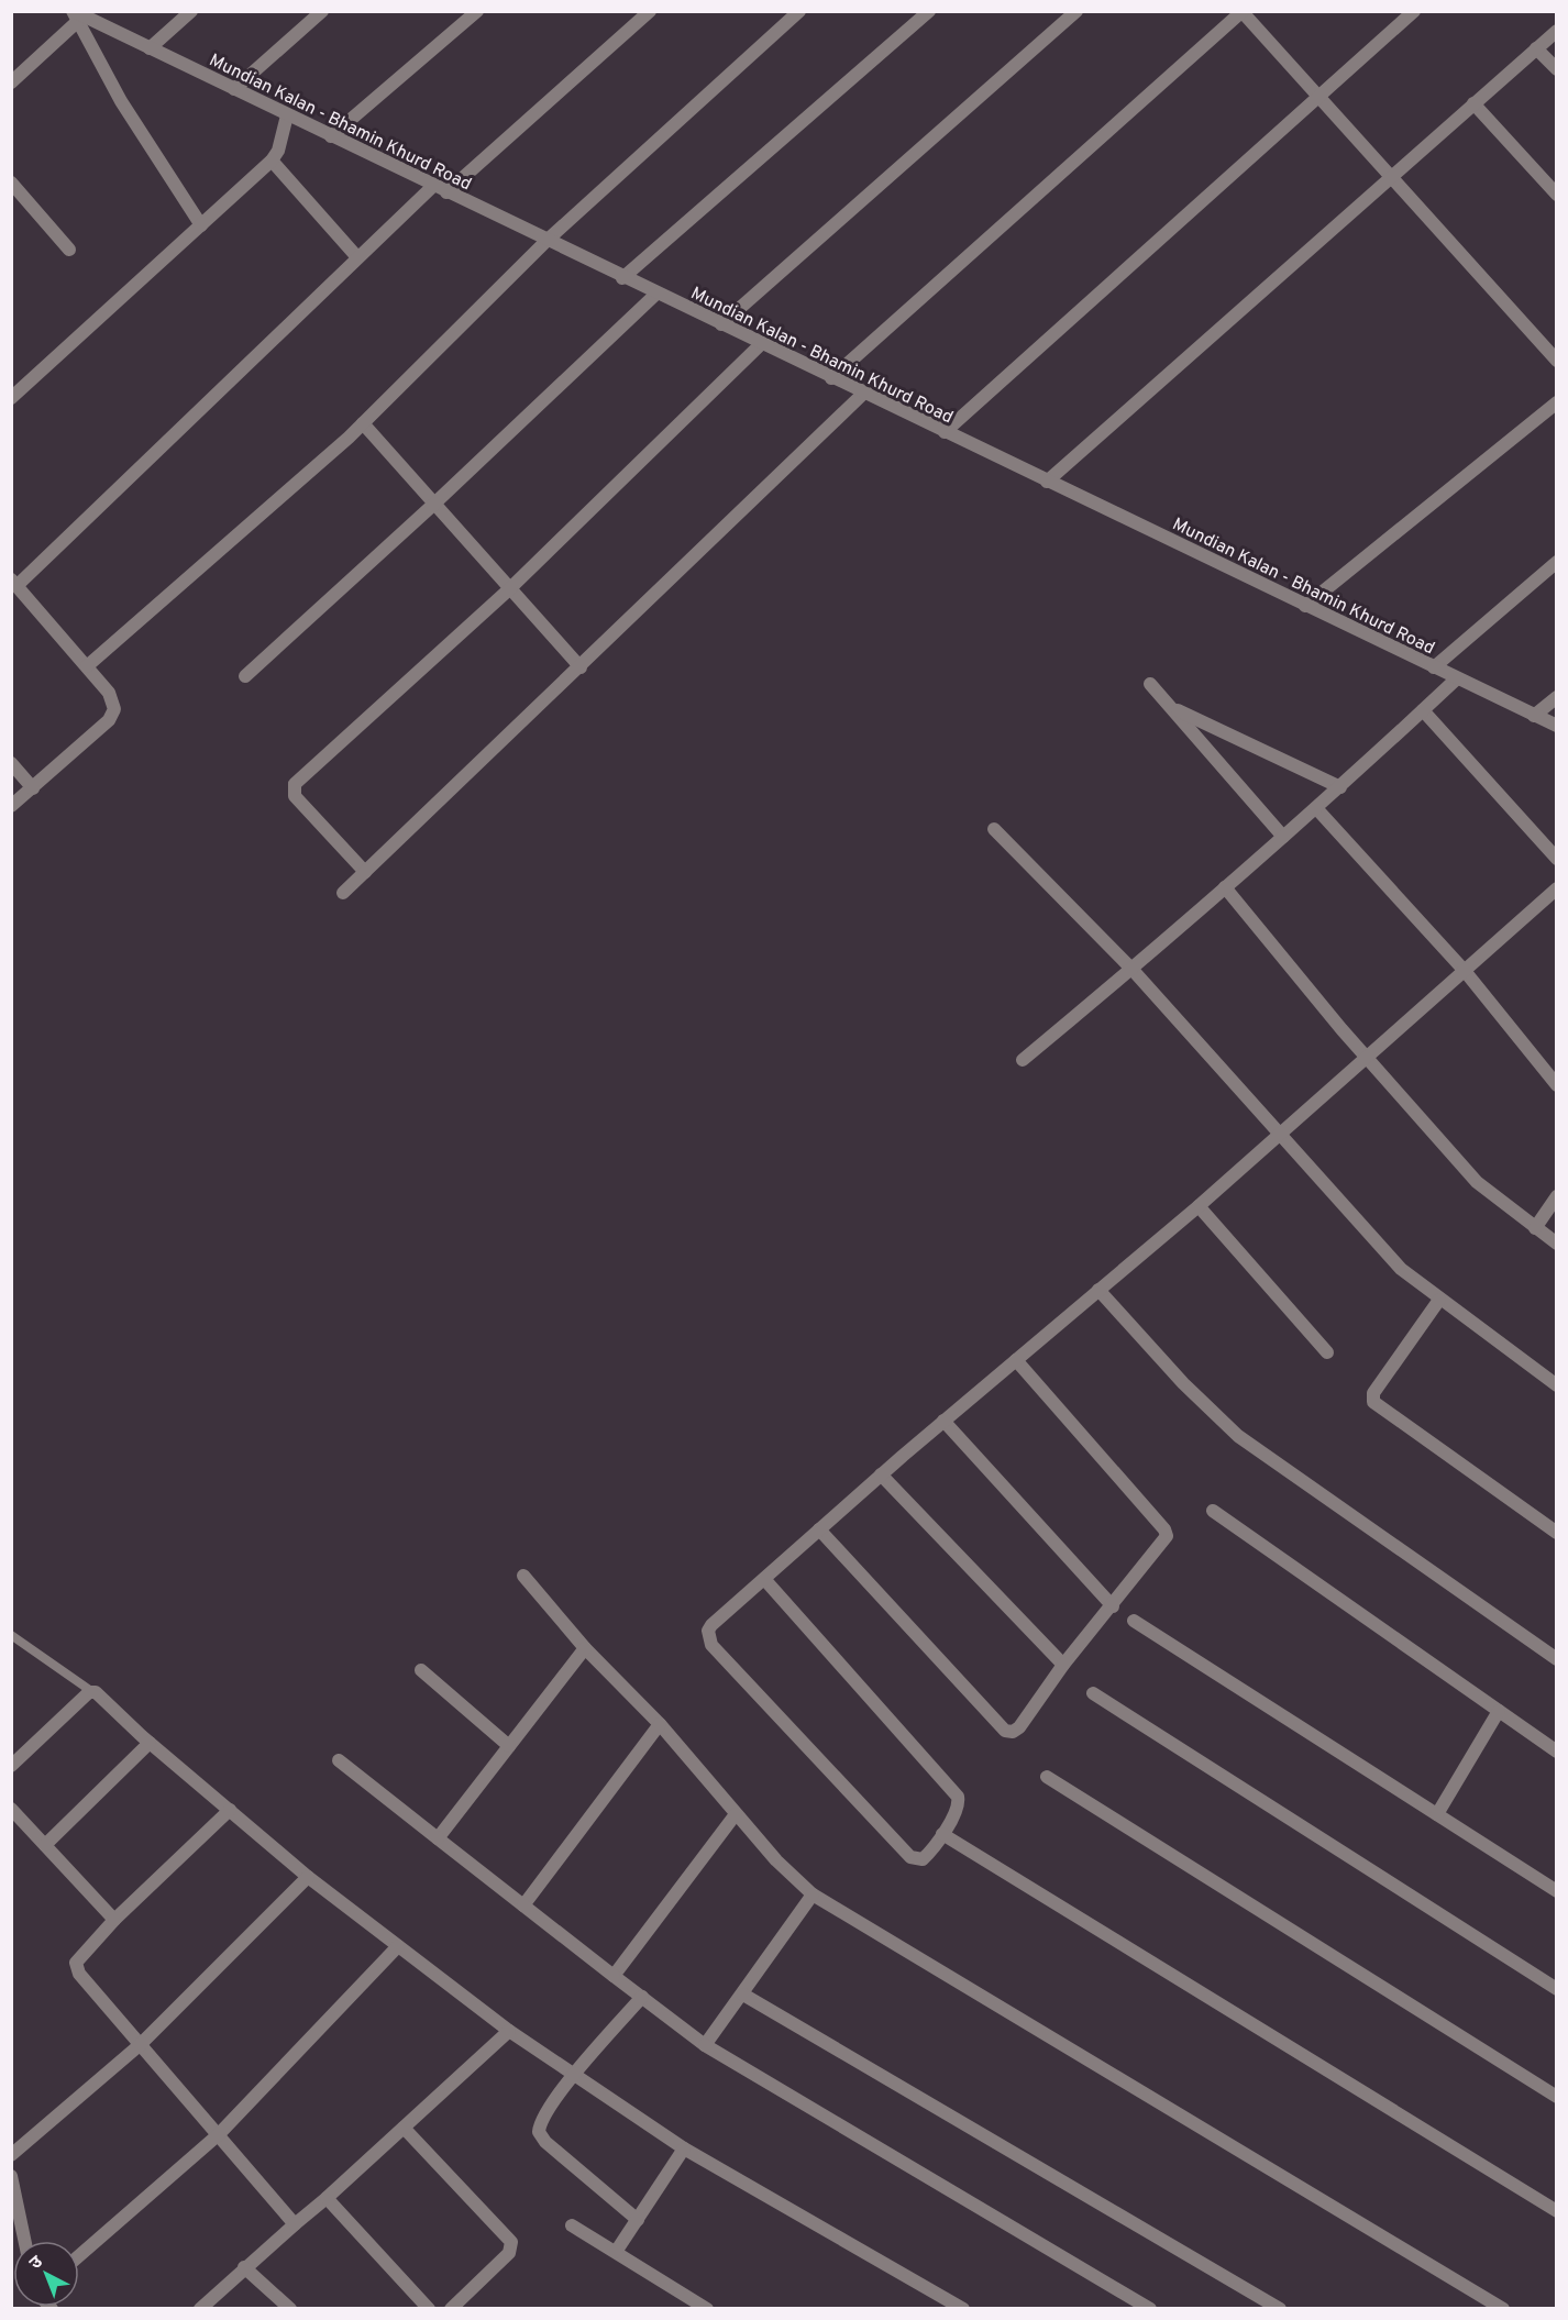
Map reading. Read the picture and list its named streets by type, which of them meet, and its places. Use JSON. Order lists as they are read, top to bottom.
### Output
{
  "streets": {
    "street": ["Mundian Kalan - Bhamin Khurd Road"]
  },
  "north": "top left"
}
